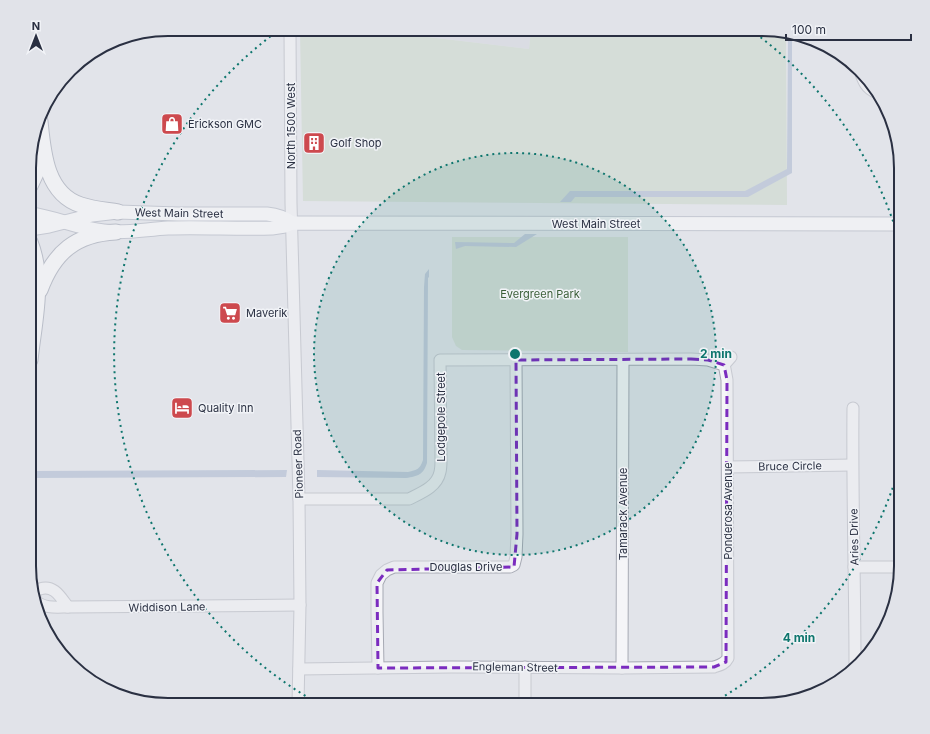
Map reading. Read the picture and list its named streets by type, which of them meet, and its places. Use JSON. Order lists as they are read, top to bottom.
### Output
{
  "streets": {
    "main road": ["West Main Street"],
    "street": [
      "North 1500 West",
      "Lodgepole Street",
      "Pioneer Road",
      "Bruce Circle",
      "Ponderosa Avenue",
      "Tamarack Avenue",
      "Aries Drive",
      "Douglas Drive",
      "Widdison Lane",
      "Engleman Street"
    ]
  },
  "crossings": [
    ["North 1500 West", "West Main Street"],
    ["North 1500 West", "Pioneer Road"],
    ["West Main Street", "Pioneer Road"],
    ["Lodgepole Street", "Pioneer Road"],
    ["Lodgepole Street", "Ponderosa Avenue"],
    ["Lodgepole Street", "Tamarack Avenue"],
    ["Lodgepole Street", "Douglas Drive"],
    ["Pioneer Road", "Widdison Lane"],
    ["Pioneer Road", "Engleman Street"],
    ["Bruce Circle", "Ponderosa Avenue"],
    ["Bruce Circle", "Aries Drive"],
    ["Ponderosa Avenue", "Engleman Street"],
    ["Tamarack Avenue", "Engleman Street"],
    ["Douglas Drive", "Engleman Street"]
  ],
  "parks": ["Evergreen Park"],
  "places": {
    "shop": ["Erickson GMC"],
    "building": ["Golf Shop"],
    "supermarket": ["Maverik"],
    "hotel": ["Quality Inn"]
  },
  "scale_bar": "100 m",
  "north": "top",
  "rings": ["2 min", "4 min"]
}
